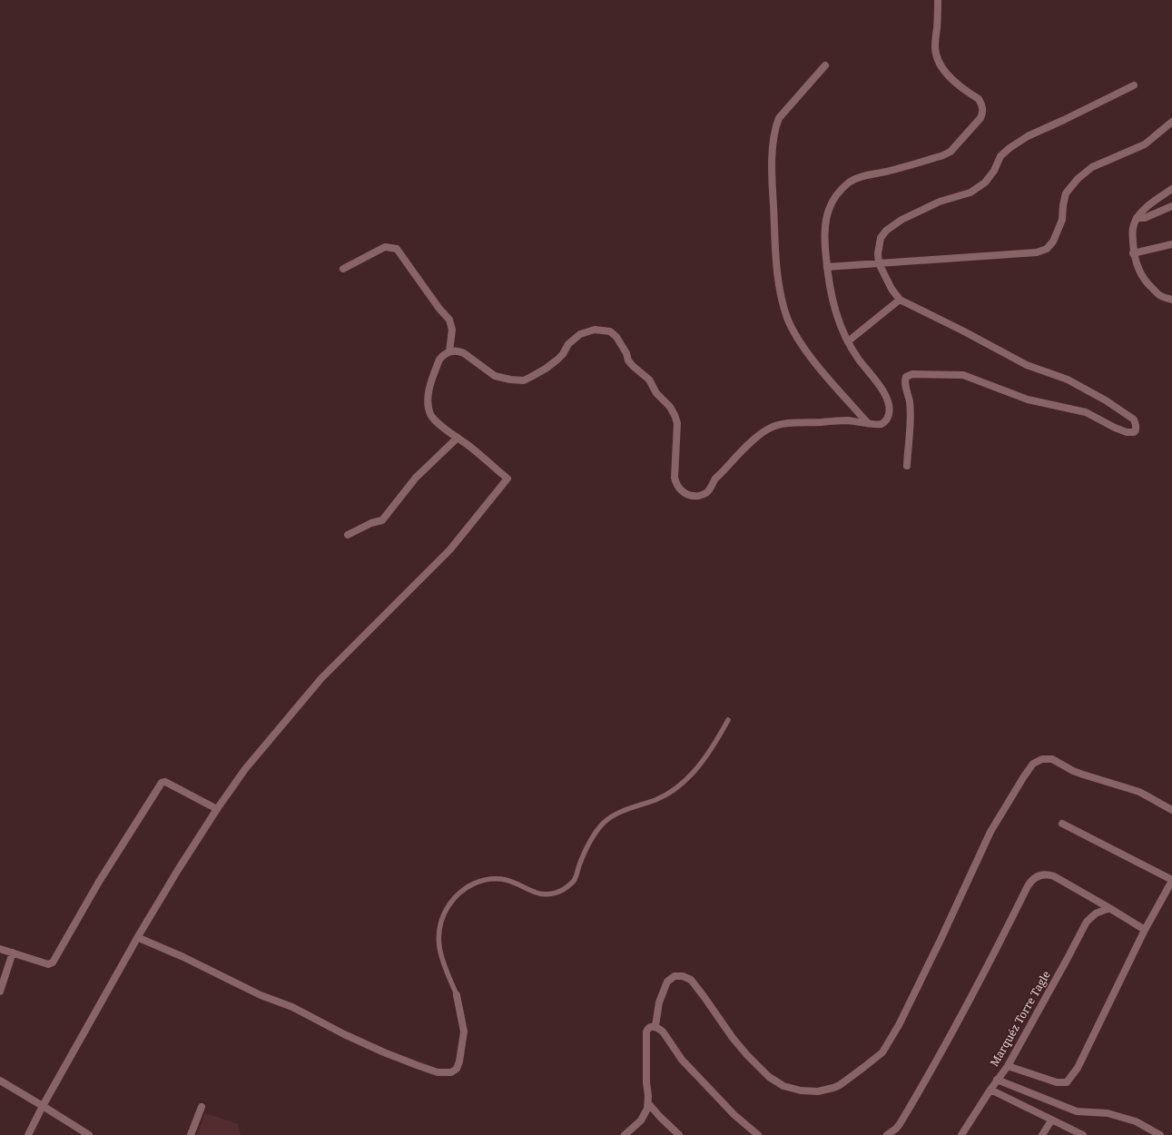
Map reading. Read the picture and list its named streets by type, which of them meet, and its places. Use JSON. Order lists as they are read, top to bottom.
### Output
{
  "streets": {
    "street": ["Marquéz Torre Tagle"]
  }
}
